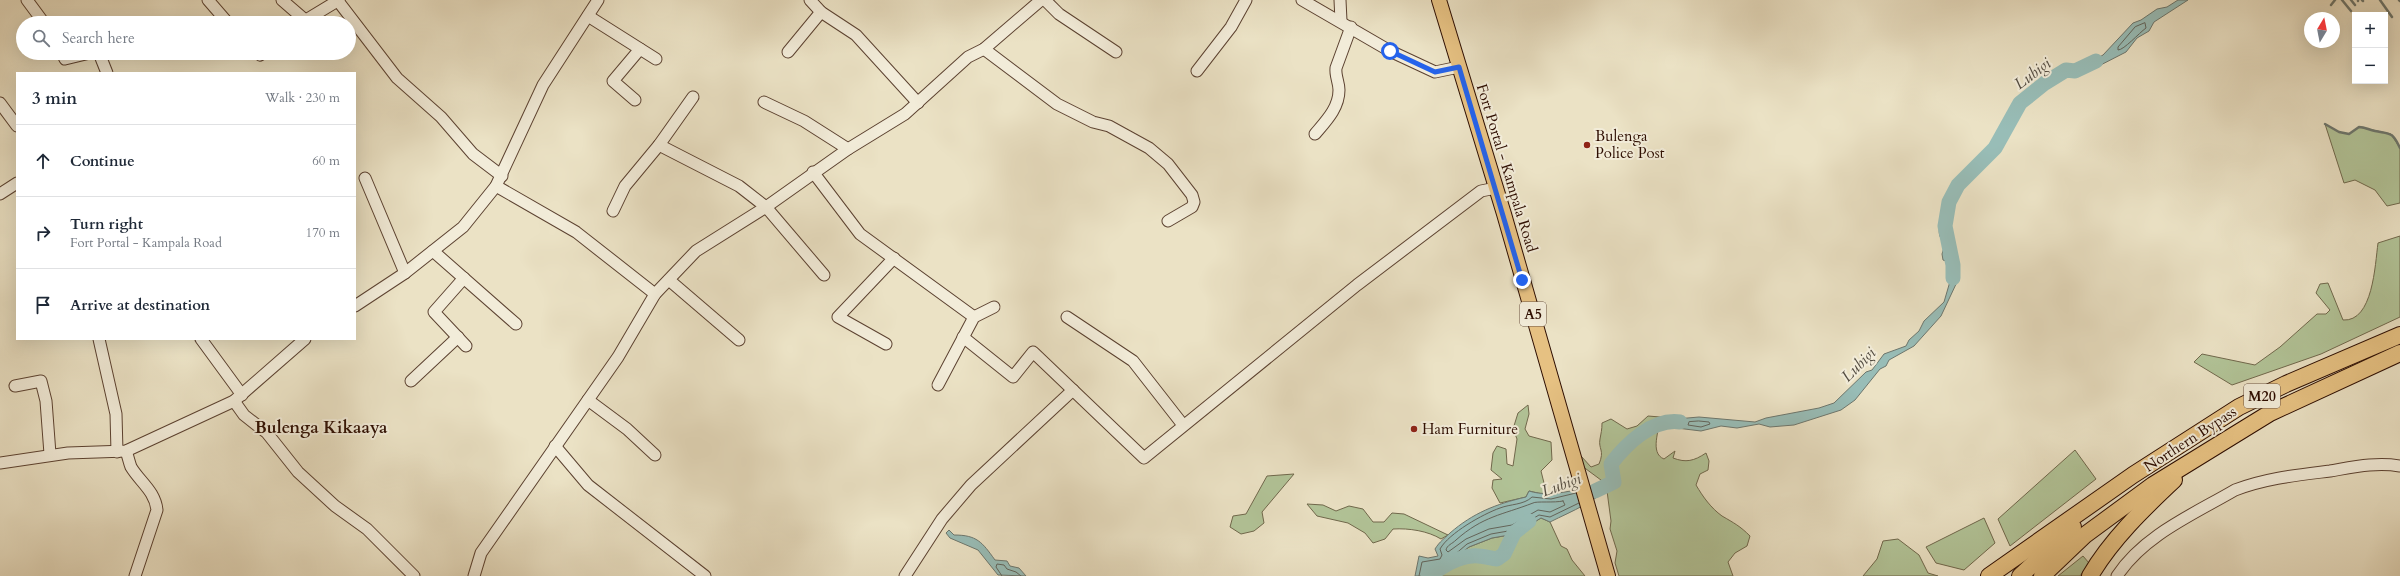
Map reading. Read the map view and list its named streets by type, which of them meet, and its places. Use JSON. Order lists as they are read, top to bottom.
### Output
{
  "streets": {
    "highway": ["M20", "Northern Bypass"],
    "main road": ["Fort Portal - Kampala Road", "A5"]
  },
  "districts": ["Bulenga Kikaaya"],
  "water": ["Lubigi"],
  "places": ["Bulenga Police Post", "Ham Furniture"],
  "north": "top",
  "page": {
    "map_buttons": ["+", "−"],
    "search": "Search here",
    "heading": ["3 min", "Walk · 230 m"],
    "list": [
      ["Continue", "60 m"],
      ["Turn right", "Fort Portal - Kampala Road", "170 m"],
      "Arrive at destination"
    ]
  }
}
